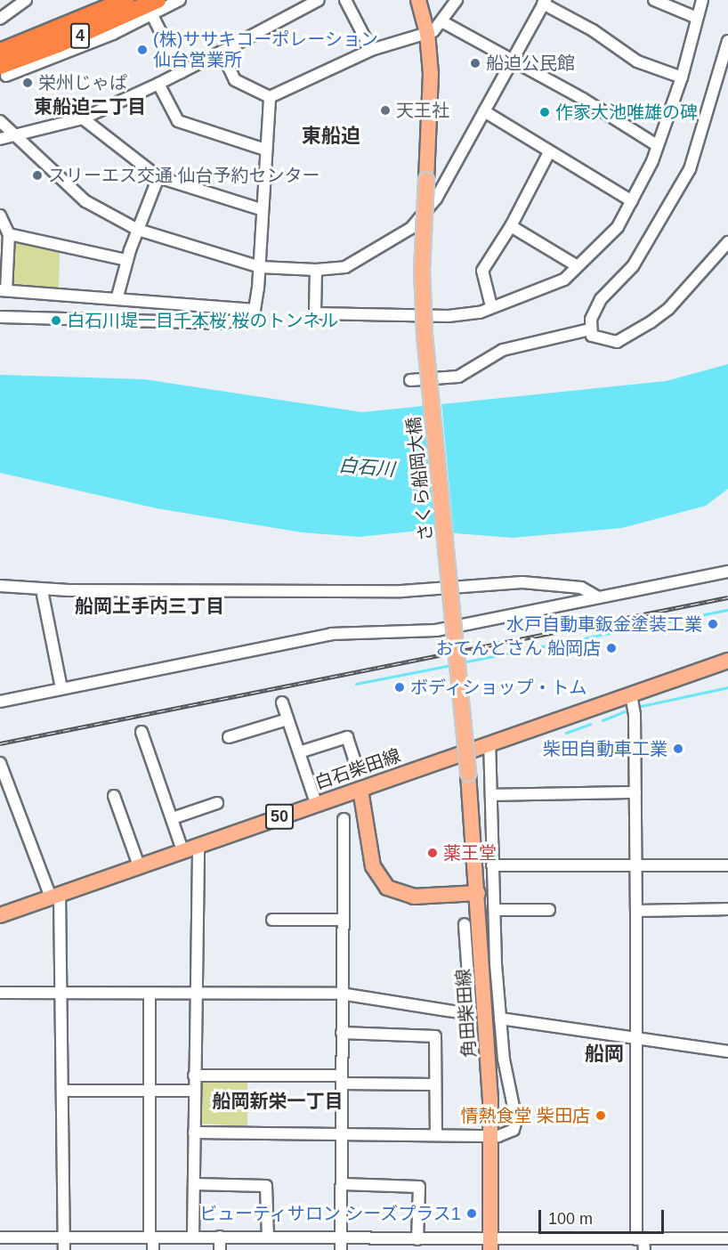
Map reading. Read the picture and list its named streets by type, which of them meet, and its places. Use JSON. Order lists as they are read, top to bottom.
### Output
{
  "streets": {
    "highway": ["4"],
    "main road": [
      "さくら船岡大橋",
      "白石柴田線",
      "50",
      "角田柴田線"
    ]
  },
  "crossings": [
    ["さくら船岡大橋", "角田柴田線"]
  ],
  "districts": [
    "東船迫二丁目",
    "東船迫",
    "船岡土手内三丁目",
    "船岡",
    "船岡新栄一丁目"
  ],
  "water": ["白石川"],
  "places": [
    "(株)ササキコーポレーション 仙台営業所",
    "船迫公民館",
    "栄州じゃぱ",
    "天王社",
    "作家大池唯雄の碑",
    "スリーエス交通 仙台予約センター",
    "白石川堤一目千本桜 桜のトンネル",
    "水戸自動車鈑金塗装工業",
    "おてんとさん 船岡店",
    "ボディショップ・トム",
    "柴田自動車工業",
    "薬王堂",
    "情熱食堂 柴田店",
    "ビューティサロン シーズプラス1"
  ],
  "scale_bar": "100 m"
}
